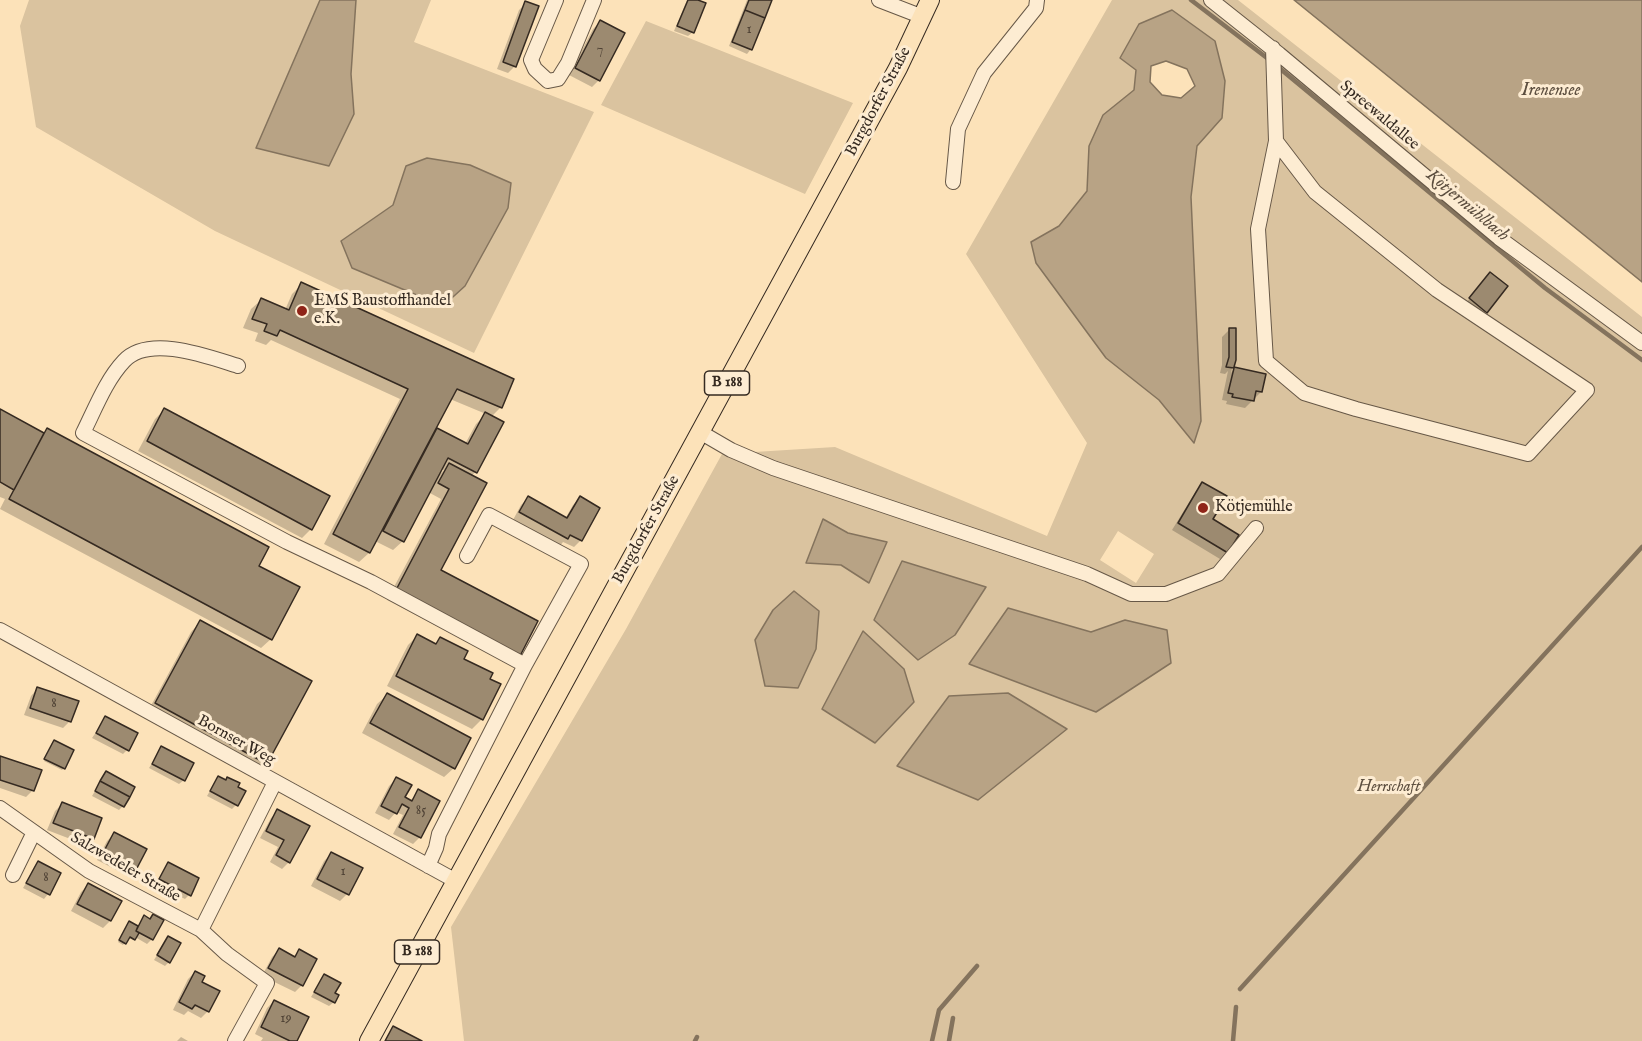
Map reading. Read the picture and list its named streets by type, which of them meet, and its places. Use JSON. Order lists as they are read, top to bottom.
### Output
{
  "streets": {
    "main road": ["Burgdorfer Straße", "B 188"],
    "street": ["Spreewaldallee", "Bornser Weg", "Salzwedeler Straße"]
  },
  "crossings": [
    ["Burgdorfer Straße", "Bornser Weg"]
  ],
  "water": ["Irenensee", "Kötjermühlbach"],
  "parks": ["Herrschaft"],
  "places": ["EMS Baustoffhandel e.K.", "Kötjemühle"],
  "house_numbers": [
    "1",
    "7",
    "8",
    "85",
    "1",
    "8",
    "19"
  ]
}
